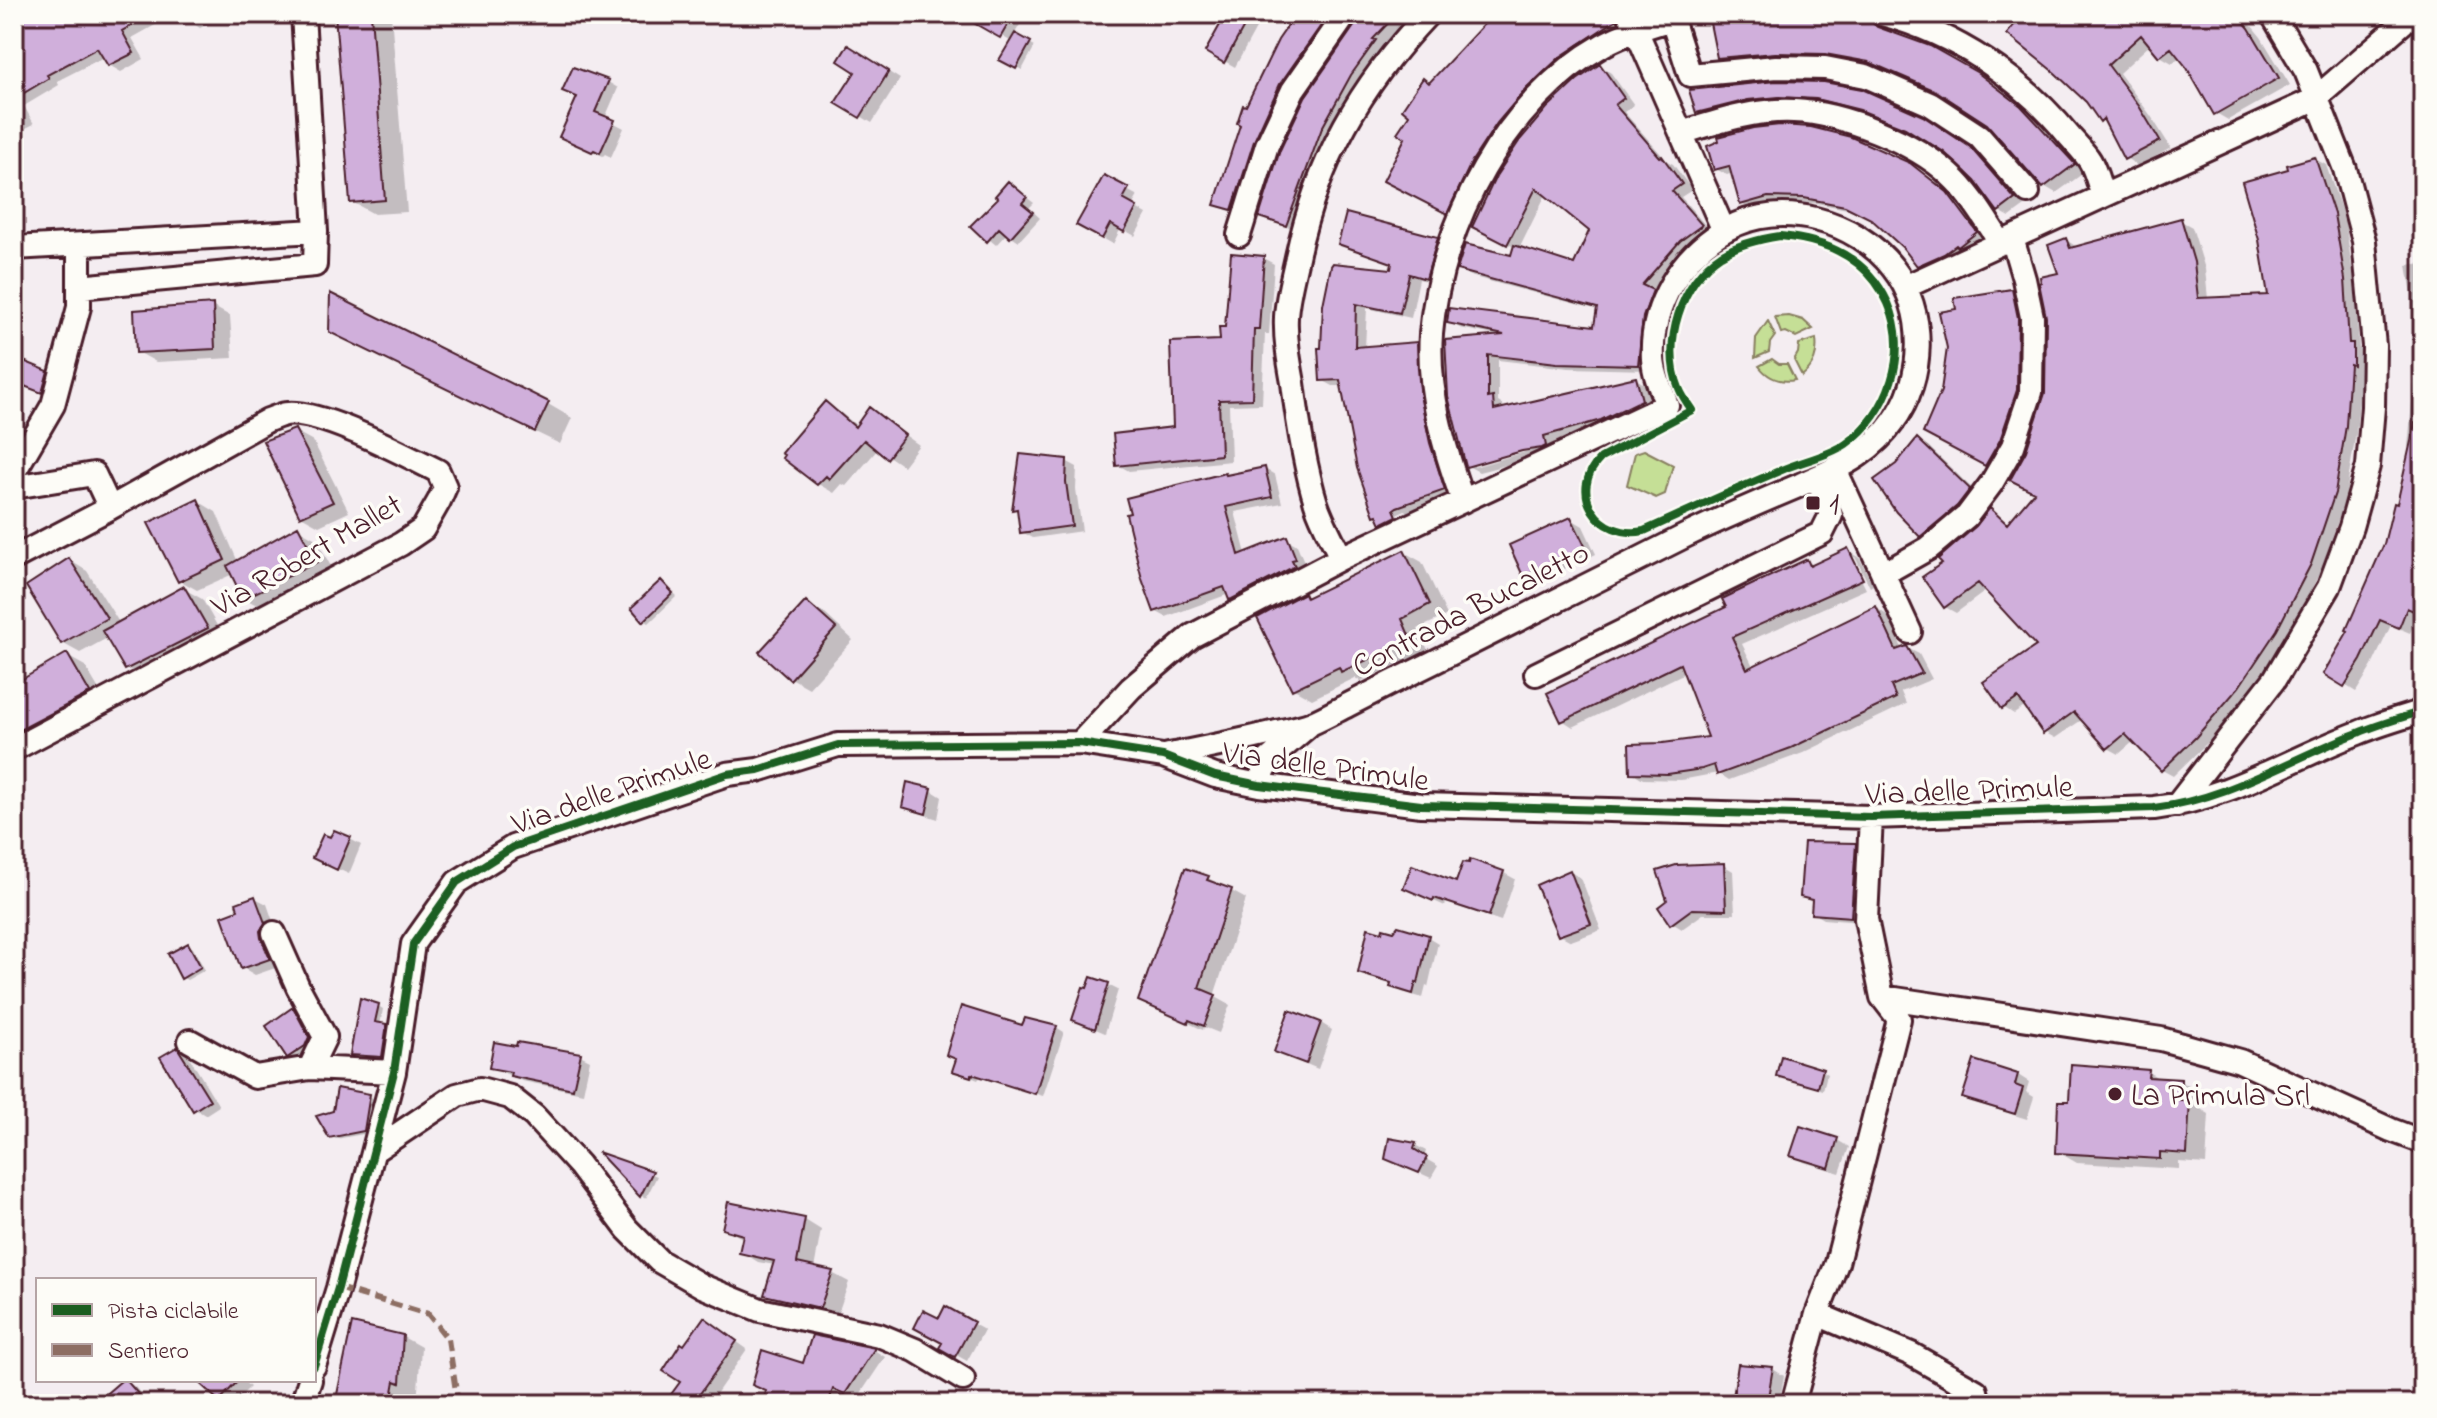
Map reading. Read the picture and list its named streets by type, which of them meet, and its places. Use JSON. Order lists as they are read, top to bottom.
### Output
{
  "streets": {
    "street": ["Via Robert Mallet", "Contrada Bucaletto", "Via delle Primule"]
  },
  "crossings": [
    ["Contrada Bucaletto", "Via delle Primule"]
  ],
  "places": {
    "transit": ["1"],
    "other": ["La Primula Srl"]
  },
  "legend": ["Pista ciclabile", "Sentiero"]
}
